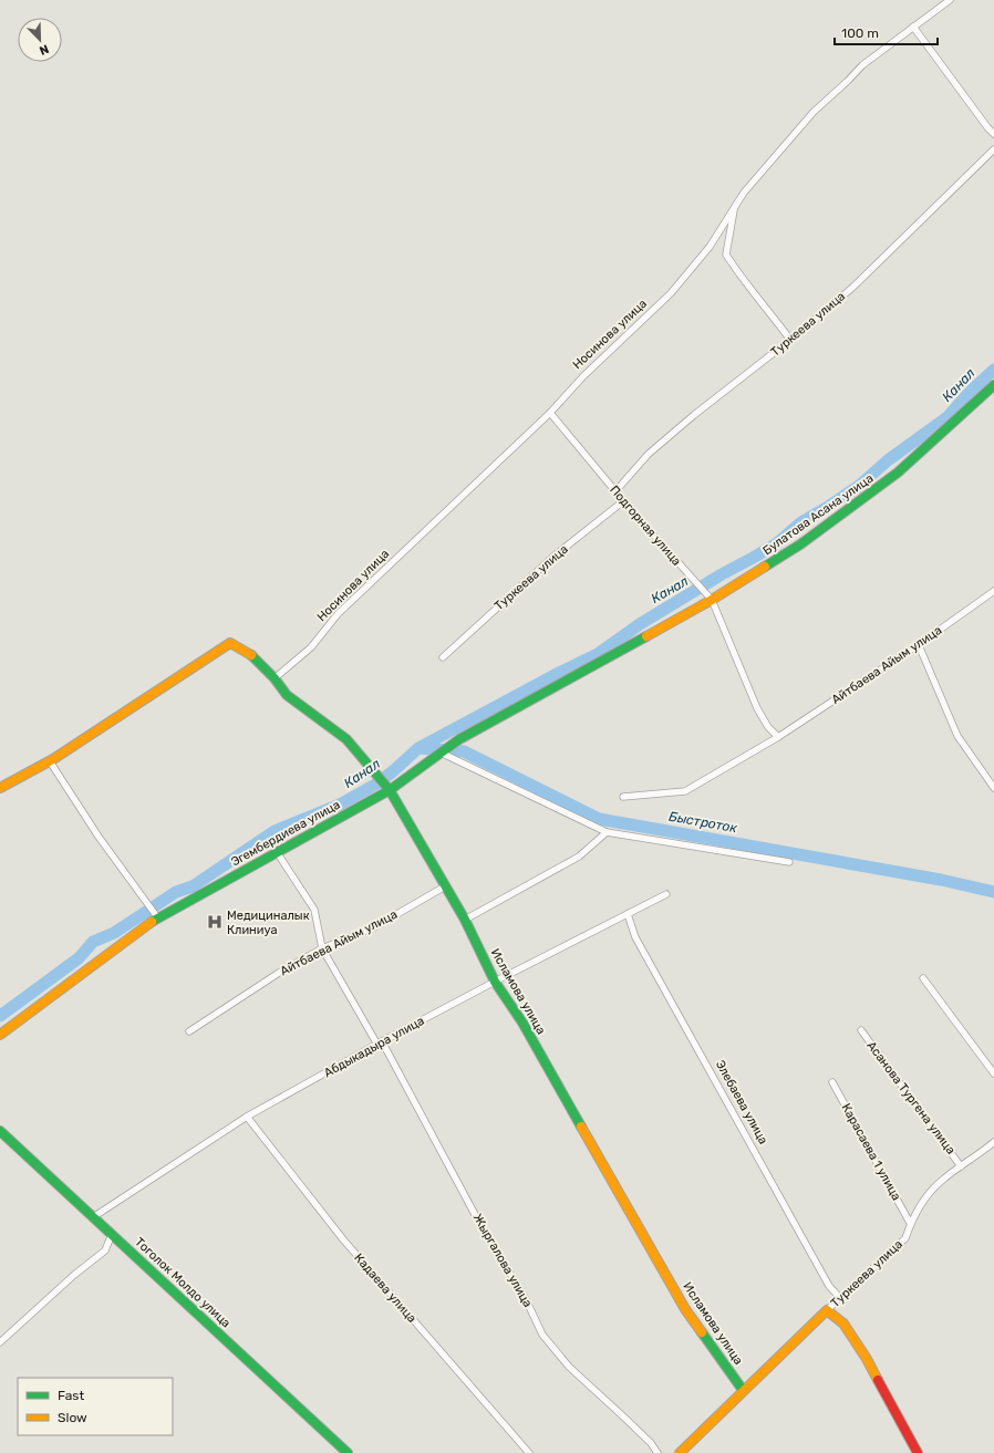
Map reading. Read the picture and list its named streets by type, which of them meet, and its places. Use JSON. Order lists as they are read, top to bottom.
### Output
{
  "streets": {
    "street": [
      "Туркеева улица",
      "Носинова улица",
      "Булатова Асана улица",
      "Подгорная улица",
      "Айтбаева Айым улица",
      "Эгембердиева улица",
      "Исламова улица",
      "Абдыкадыра улица",
      "Асанова Тургена улица",
      "Элебаева улица",
      "Карасаева 1 улица",
      "Жыргалова улица",
      "Тоголок Молдо улица",
      "Кадаева улица"
    ]
  },
  "crossings": [
    ["Туркеева улица", "Подгорная улица"],
    ["Туркеева улица", "Асанова Тургена улица"],
    ["Туркеева улица", "Элебаева улица"],
    ["Туркеева улица", "Карасаева 1 улица"],
    ["Носинова улица", "Подгорная улица"],
    ["Носинова улица", "Исламова улица"],
    ["Булатова Асана улица", "Подгорная улица"],
    ["Булатова Асана улица", "Эгембердиева улица"],
    ["Подгорная улица", "Айтбаева Айым улица"],
    ["Айтбаева Айым улица", "Исламова улица"],
    ["Айтбаева Айым улица", "Жыргалова улица"],
    ["Эгембердиева улица", "Исламова улица"],
    ["Эгембердиева улица", "Жыргалова улица"],
    ["Исламова улица", "Абдыкадыра улица"],
    ["Абдыкадыра улица", "Элебаева улица"],
    ["Абдыкадыра улица", "Жыргалова улица"],
    ["Абдыкадыра улица", "Тоголок Молдо улица"],
    ["Абдыкадыра улица", "Кадаева улица"]
  ],
  "water": ["Канал", "Быстроток"],
  "places": {
    "hospital": ["Медициналык Клиниуа"]
  },
  "legend": ["Fast", "Slow"],
  "scale_bar": "100 m",
  "north": "bottom right"
}
